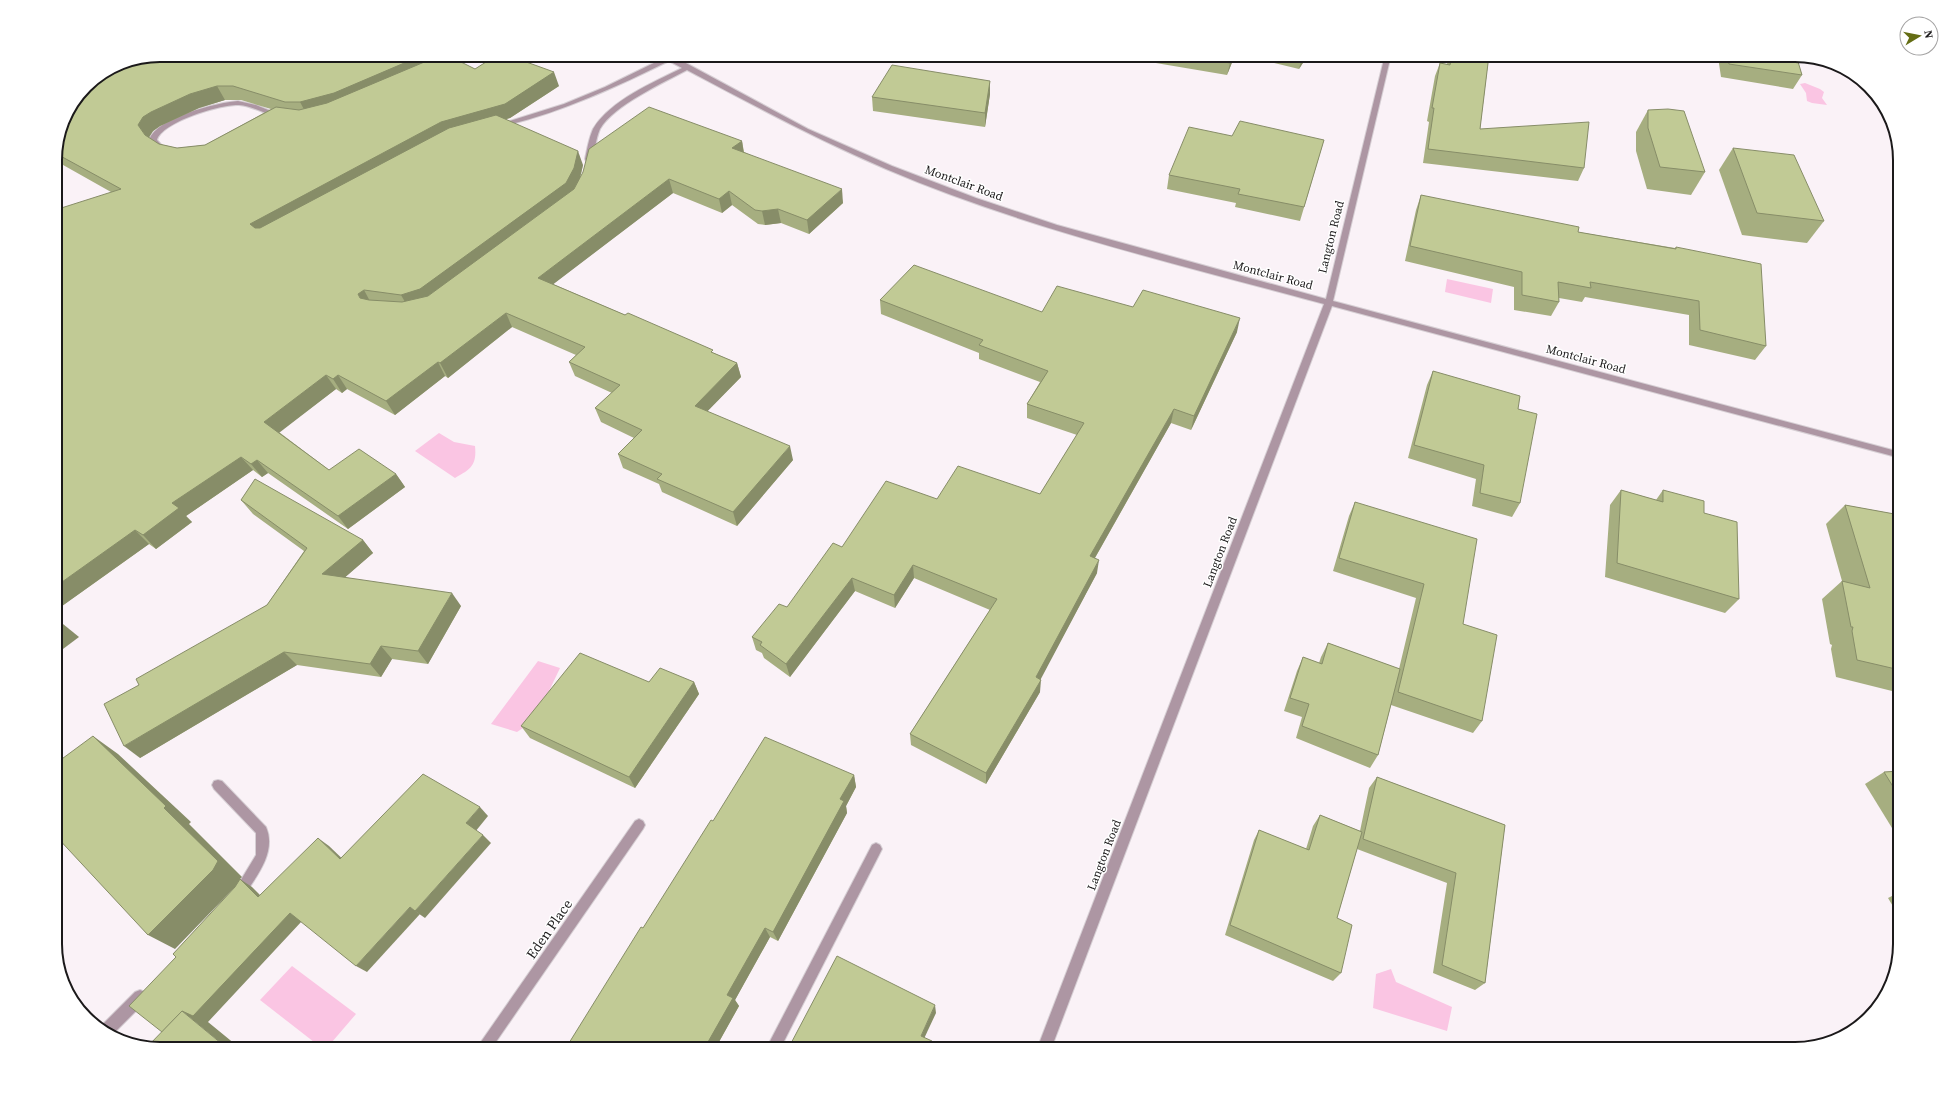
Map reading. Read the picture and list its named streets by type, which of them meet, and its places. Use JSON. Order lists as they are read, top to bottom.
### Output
{
  "streets": {
    "street": ["Montclair Road", "Langton Road", "Eden Place"]
  },
  "crossings": [
    ["Montclair Road", "Langton Road"]
  ],
  "north": "right"
}
